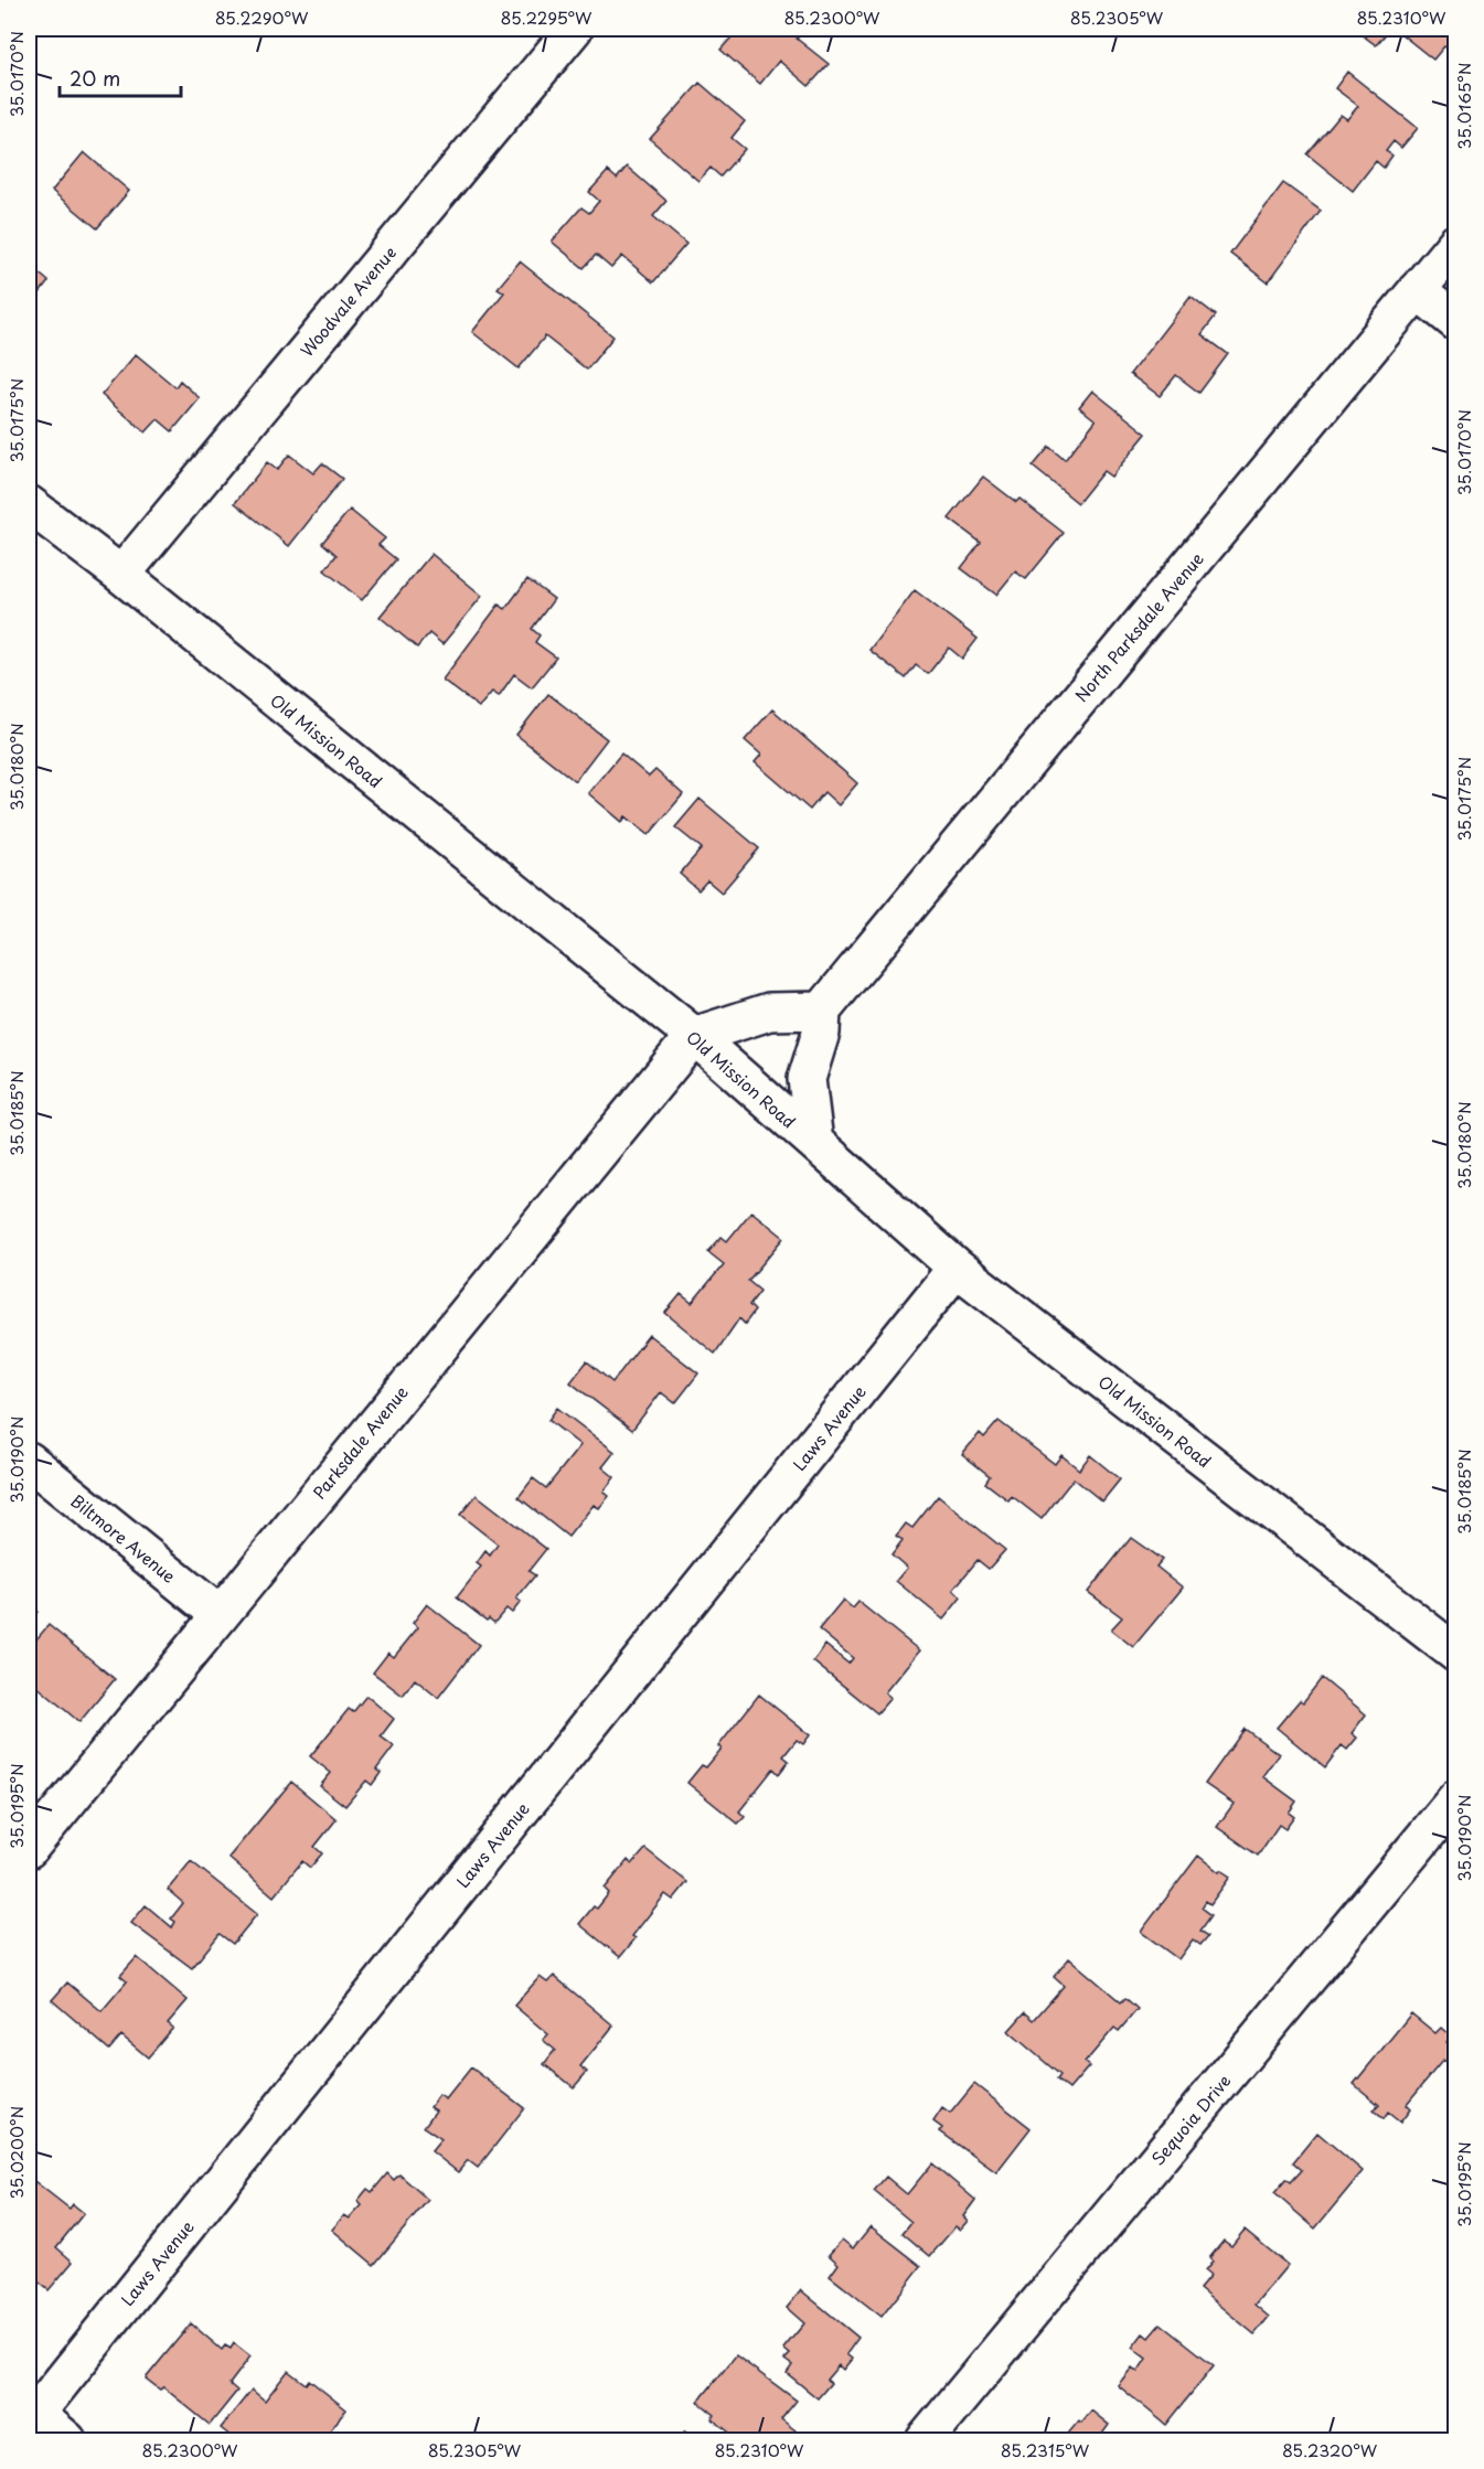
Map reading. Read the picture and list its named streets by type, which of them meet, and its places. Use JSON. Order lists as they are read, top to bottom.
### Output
{
  "streets": {
    "street": [
      "Woodvale Avenue",
      "North Parksdale Avenue",
      "Old Mission Road",
      "Laws Avenue",
      "Parksdale Avenue",
      "Biltmore Avenue",
      "Sequoia Drive"
    ]
  },
  "crossings": [
    ["Woodvale Avenue", "Old Mission Road"],
    ["Old Mission Road", "Laws Avenue"],
    ["Old Mission Road", "Parksdale Avenue"],
    ["Parksdale Avenue", "Biltmore Avenue"]
  ],
  "scale_bar": "20 m",
  "coordinates": [
    "85.2290°W",
    "85.2295°W",
    "85.2300°W",
    "85.2305°W",
    "85.2310°W",
    "35.0170°N",
    "35.0165°N",
    "35.0175°N",
    "35.0180°N",
    "35.0185°N",
    "35.0190°N",
    "35.0195°N",
    "35.0200°N",
    "85.2315°W",
    "85.2320°W"
  ]
}
